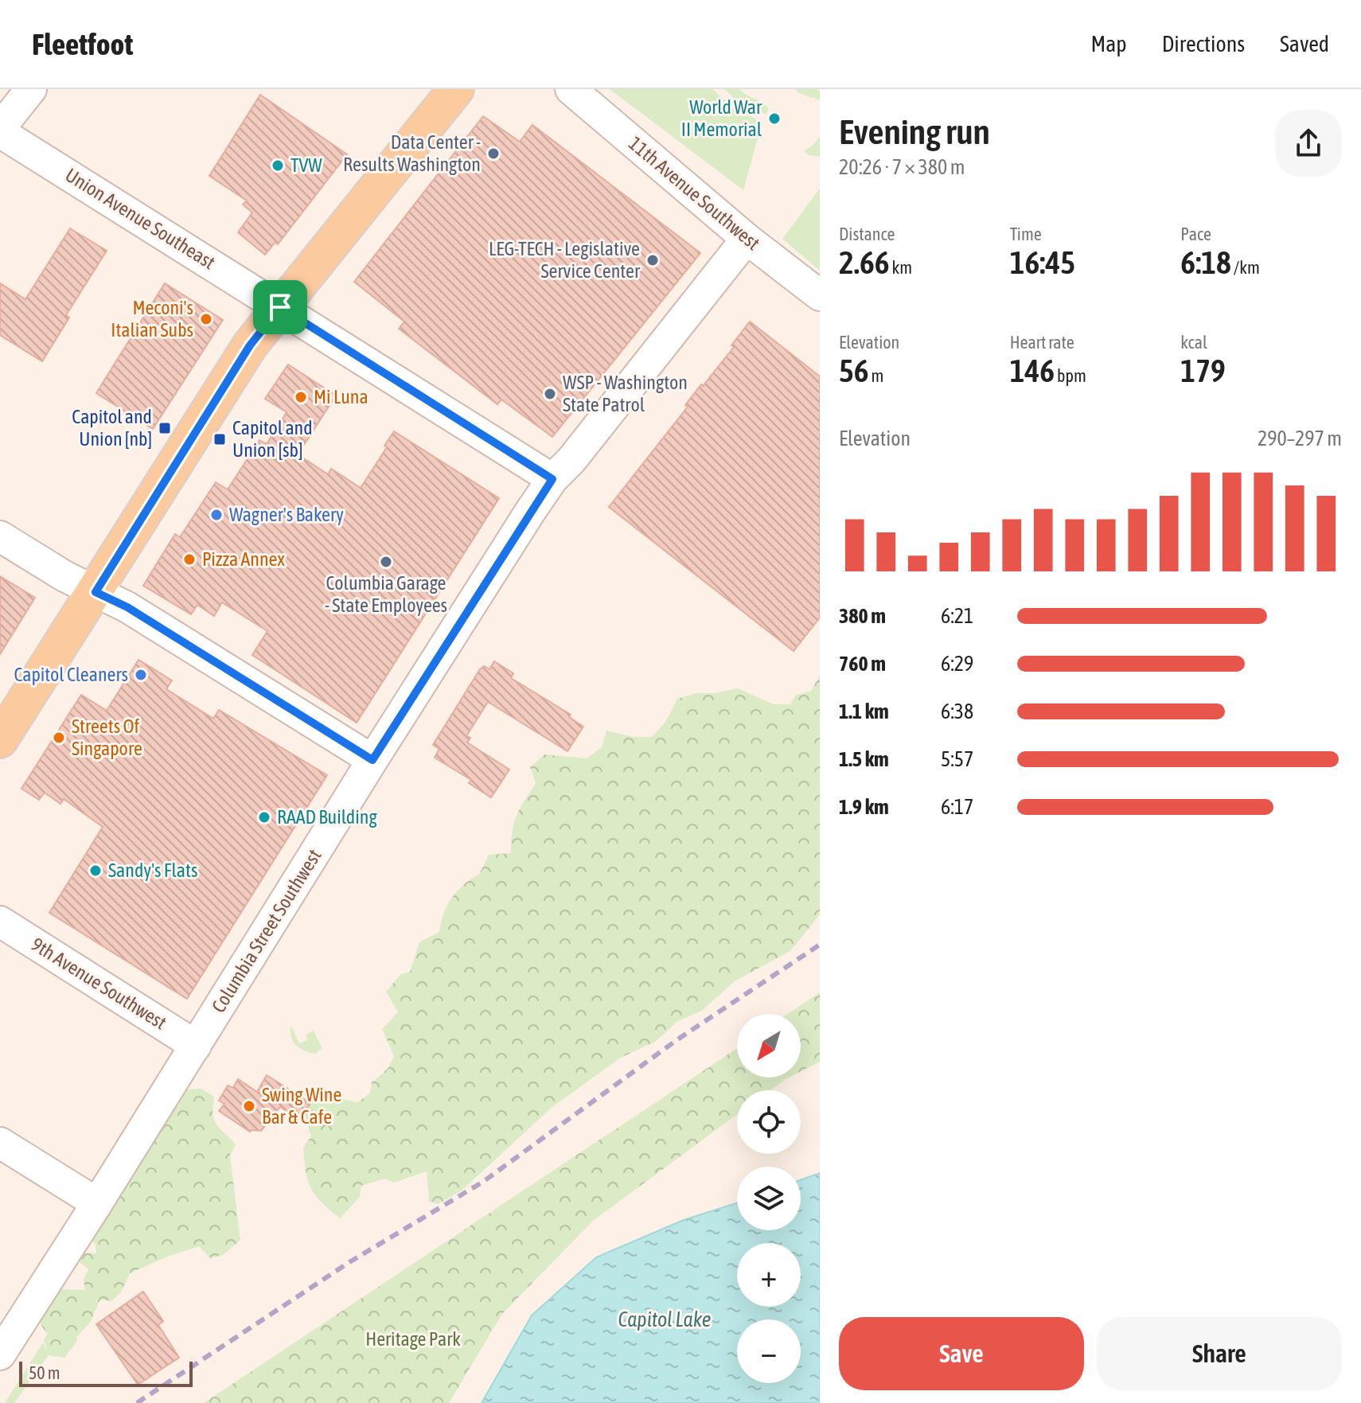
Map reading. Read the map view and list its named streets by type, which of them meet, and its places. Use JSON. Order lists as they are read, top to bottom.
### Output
{
  "streets": {
    "street": [
      "11th Avenue Southwest",
      "Union Avenue Southeast",
      "Columbia Street Southwest",
      "9th Avenue Southwest"
    ]
  },
  "crossings": [
    ["11th Avenue Southwest", "Columbia Street Southwest"],
    ["Union Avenue Southeast", "Columbia Street Southwest"],
    ["Columbia Street Southwest", "9th Avenue Southwest"]
  ],
  "water": ["Capitol Lake"],
  "parks": ["Heritage Park"],
  "places": {
    "other": [
      "World War II Memorial",
      "Data Center - Results Washington",
      "TVW",
      "LEG-TECH - Legislative Service Center",
      "Meconi's Italian Subs",
      "WSP - Washington State Patrol",
      "Mi Luna",
      "Wagner's Bakery",
      "Pizza Annex",
      "Columbia Garage - State Employees",
      "Capitol Cleaners",
      "Streets Of Singapore",
      "RAAD Building",
      "Sandy's Flats",
      "Swing Wine Bar & Cafe"
    ],
    "transit": ["Capitol and Union [nb]", "Capitol and Union [sb]"]
  },
  "scale_bar": "50 m",
  "north": "bottom left",
  "page": {
    "header": "Fleetfoot",
    "nav": ["Map", "Directions", "Saved"],
    "heading": ["Evening run", "20:26 · 7 × 380 m"],
    "stats": [
      ["Distance", "2.66 km"],
      ["Time", "16:45"],
      ["Pace", "6:18 /km"],
      ["Elevation", "56 m"],
      ["Heart rate", "146 bpm"],
      ["kcal", "179"]
    ],
    "chart": ["Elevation", "290–297 m"],
    "list": [
      {
        "name": "380 m",
        "note": "6:21"
      },
      {
        "name": "760 m",
        "note": "6:29"
      },
      {
        "name": "1.1 km",
        "note": "6:38"
      },
      {
        "name": "1.5 km",
        "note": "5:57"
      },
      {
        "name": "1.9 km",
        "note": "6:17"
      }
    ],
    "map_buttons": ["+", "−"],
    "buttons": ["Save", "Share"],
    "scale": "50 m"
  }
}
